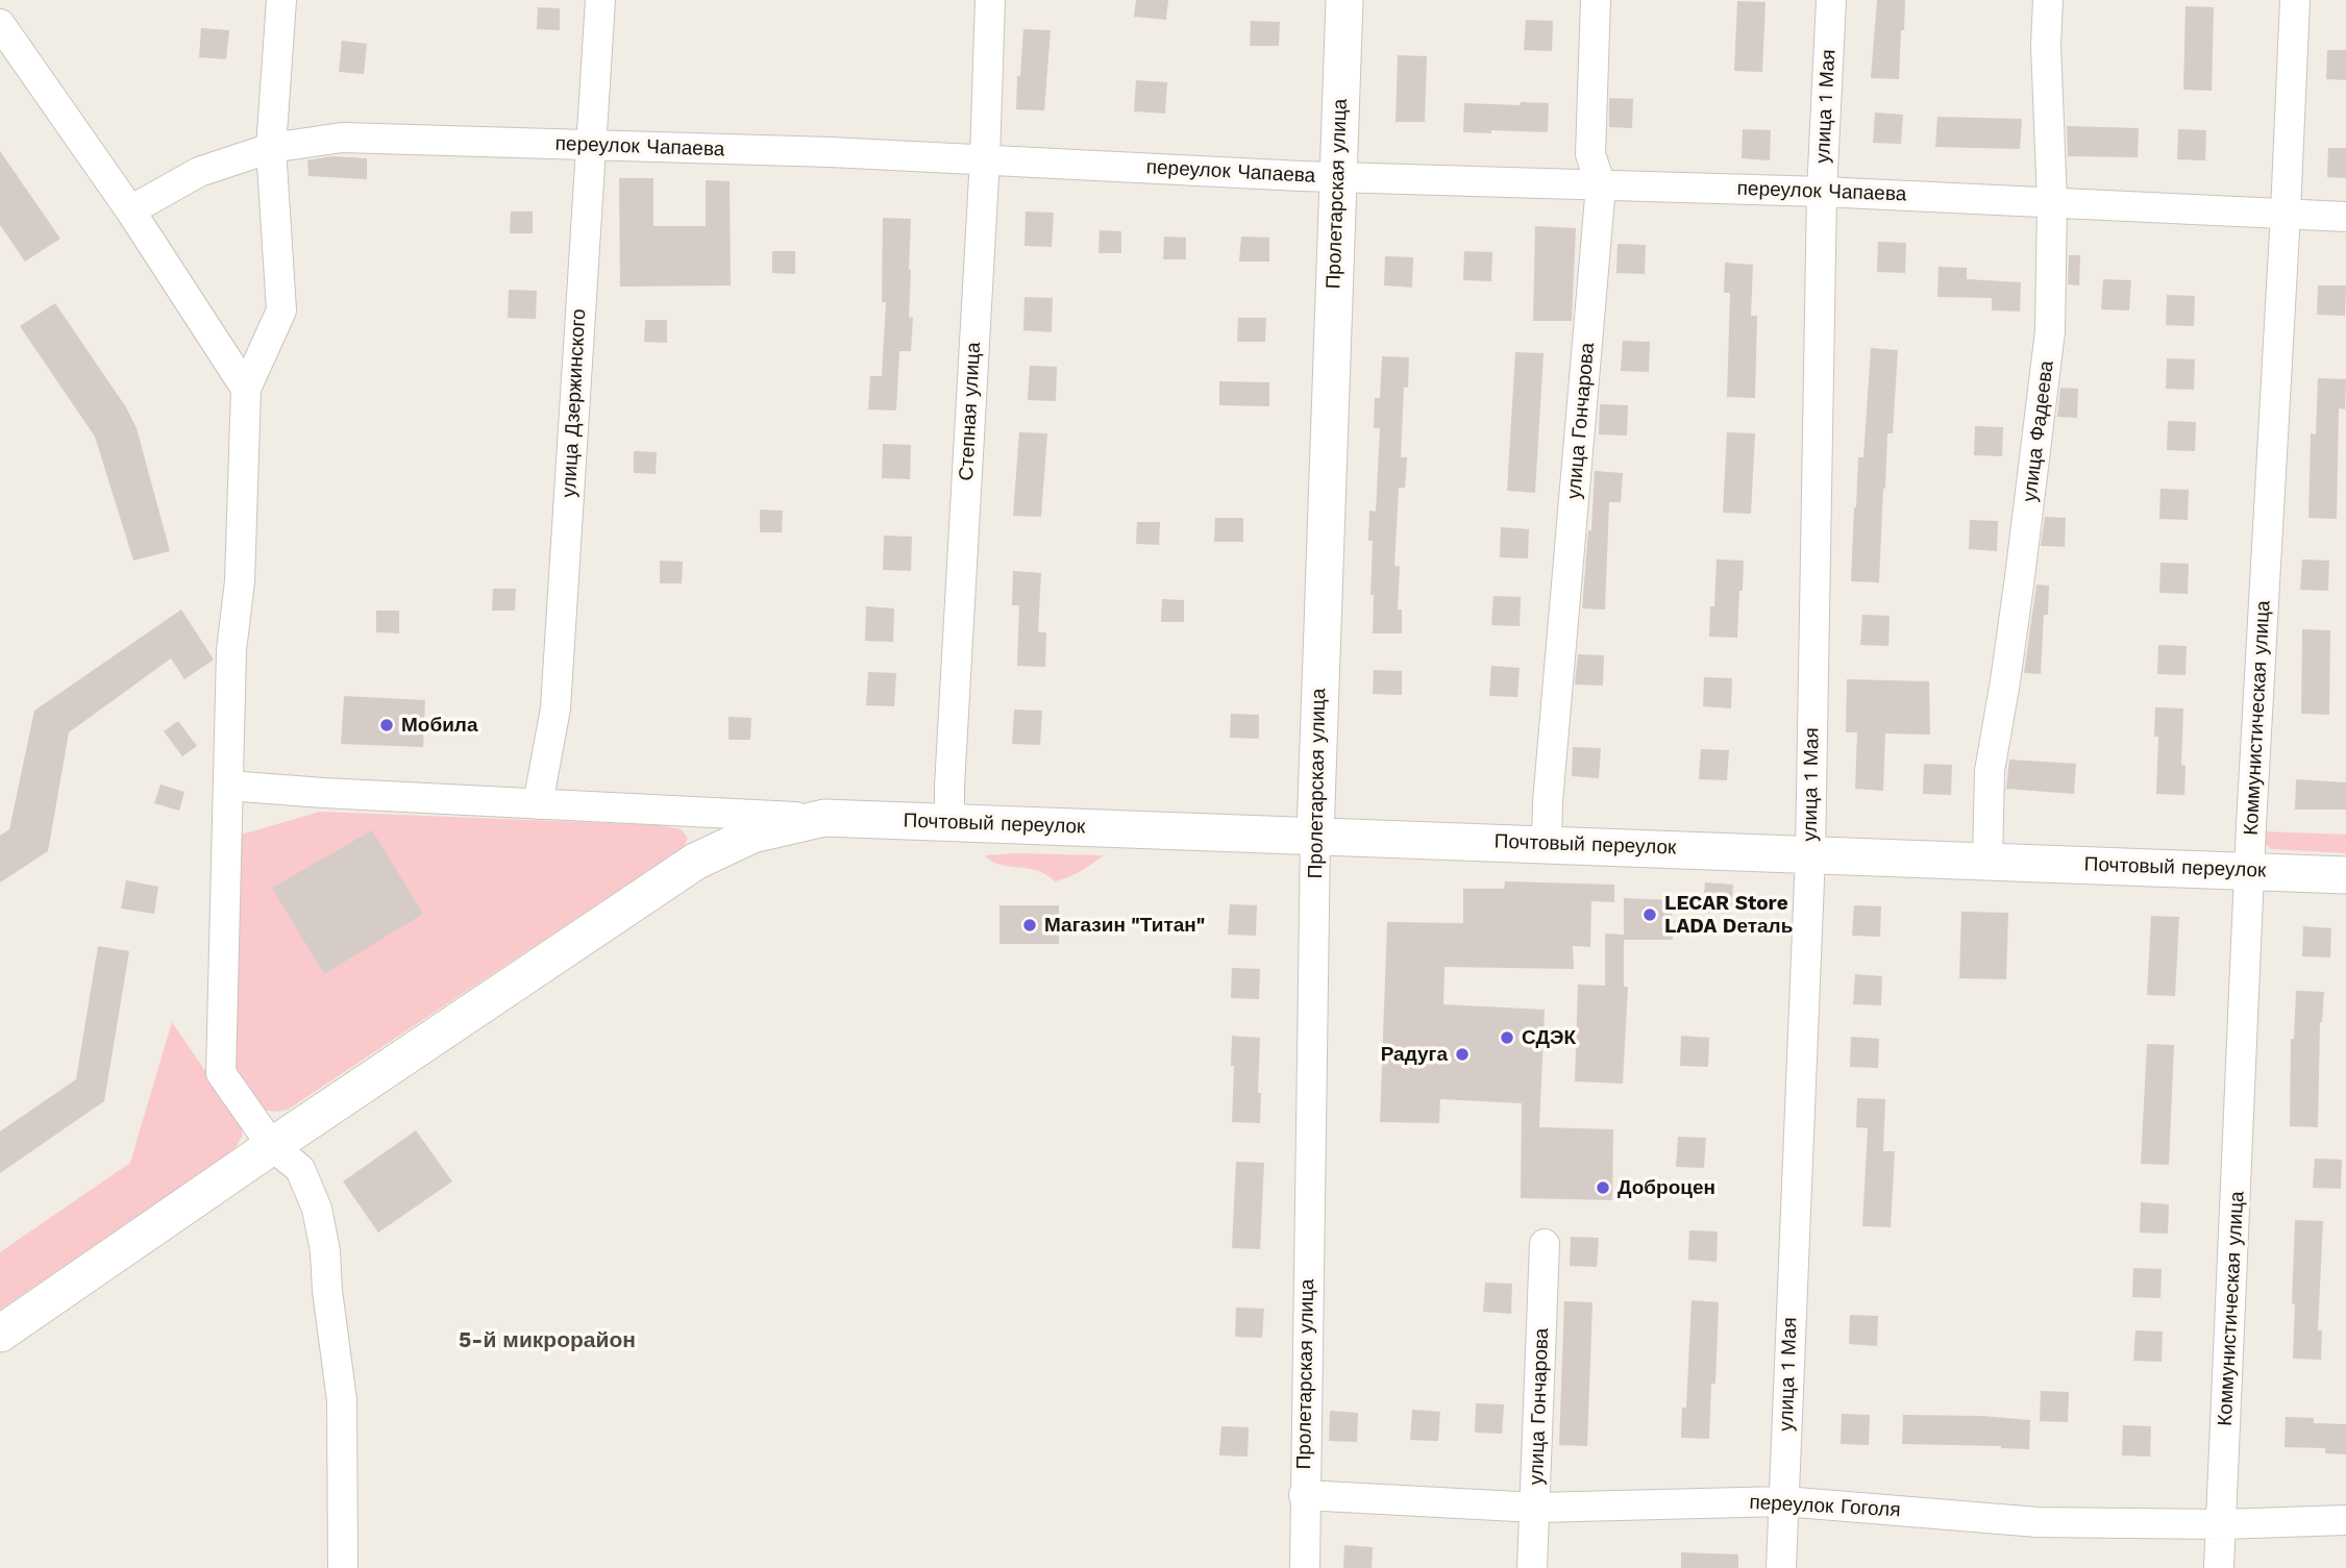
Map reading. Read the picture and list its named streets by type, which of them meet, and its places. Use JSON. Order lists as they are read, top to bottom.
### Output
{
  "streets": {
    "main road": ["Пролетарская улица", "Почтовый переулок"],
    "street": [
      "улица 1 Мая",
      "переулок Чапаева",
      "улица Дзержинского",
      "Степная улица",
      "улица Гончарова",
      "улица Фадеева",
      "Коммунистическая улица",
      "переулок Гоголя"
    ]
  },
  "crossings": [
    ["улица 1 Мая", "переулок Чапаева"],
    ["улица 1 Мая", "Почтовый переулок"],
    ["улица 1 Мая", "переулок Гоголя"],
    ["переулок Чапаева", "Пролетарская улица"],
    ["переулок Чапаева", "улица Дзержинского"],
    ["переулок Чапаева", "Степная улица"],
    ["переулок Чапаева", "улица Гончарова"],
    ["переулок Чапаева", "улица Фадеева"],
    ["переулок Чапаева", "Коммунистическая улица"],
    ["Пролетарская улица", "Почтовый переулок"],
    ["Пролетарская улица", "переулок Гоголя"],
    ["Степная улица", "Почтовый переулок"],
    ["улица Гончарова", "Почтовый переулок"],
    ["улица Гончарова", "переулок Гоголя"],
    ["улица Фадеева", "Почтовый переулок"],
    ["Коммунистическая улица", "Почтовый переулок"],
    ["Коммунистическая улица", "переулок Гоголя"]
  ],
  "districts": ["5-й микрорайон"],
  "places": [
    "Мобила",
    "LECAR Store LADA Dеталь",
    "Магазин \"Титан\"",
    "СДЭК",
    "Радуга",
    "Доброцен"
  ]
}
